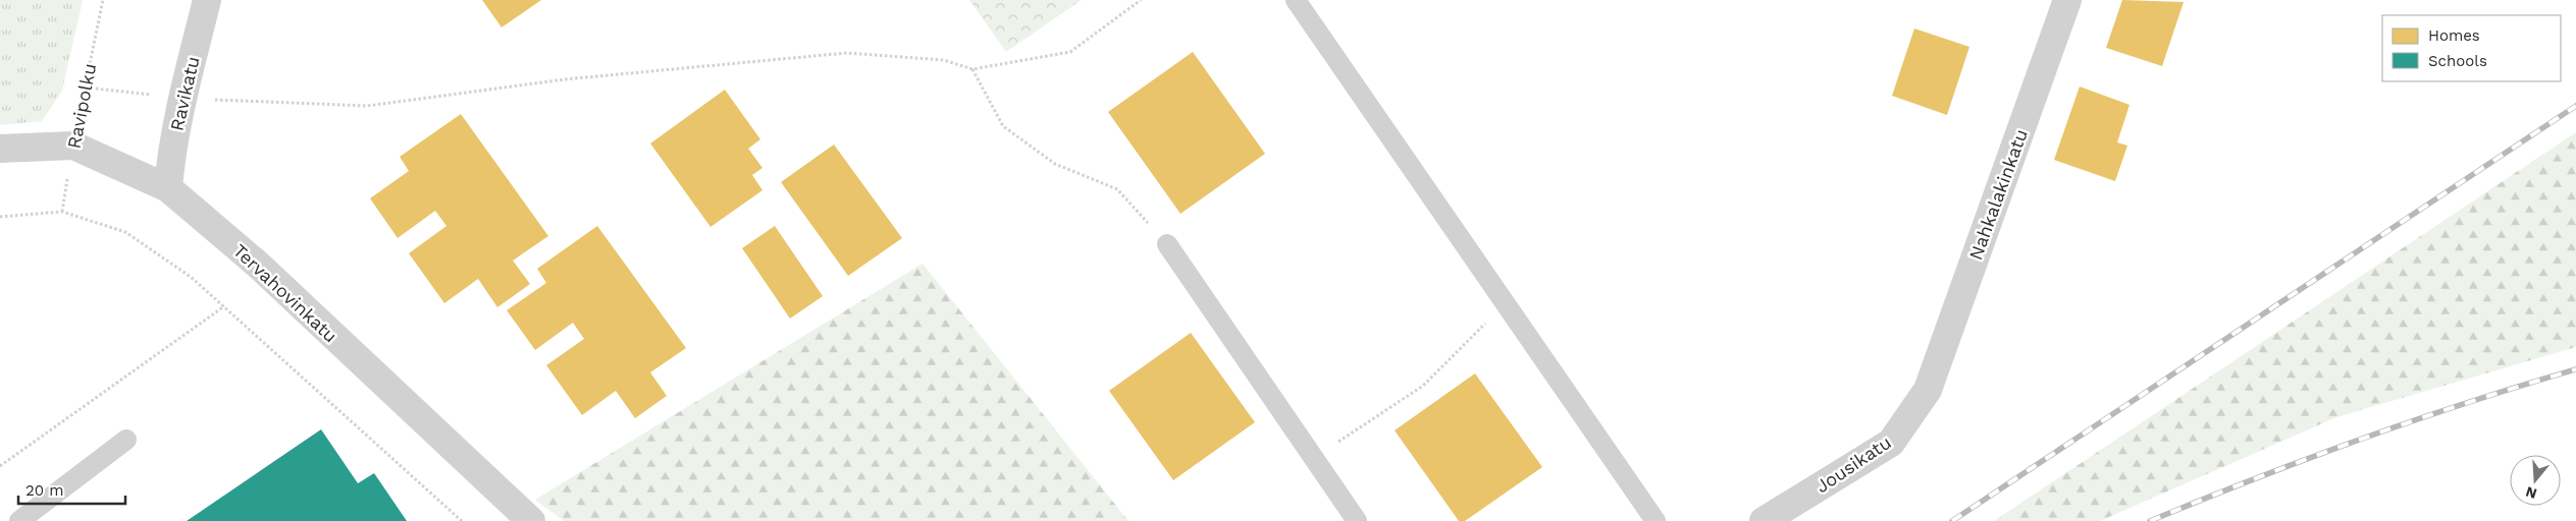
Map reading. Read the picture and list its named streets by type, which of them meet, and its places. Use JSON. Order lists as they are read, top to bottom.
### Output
{
  "streets": {
    "street": [
      "Ravikatu",
      "Nahkalakinkatu",
      "Tervahovinkatu",
      "Jousikatu"
    ],
    "path": ["Ravipolku"]
  },
  "crossings": [
    ["Ravikatu", "Tervahovinkatu"],
    ["Ravipolku", "Tervahovinkatu"],
    ["Nahkalakinkatu", "Jousikatu"]
  ],
  "legend": ["Homes", "Schools"],
  "scale_bar": "20 m",
  "north": "bottom"
}
